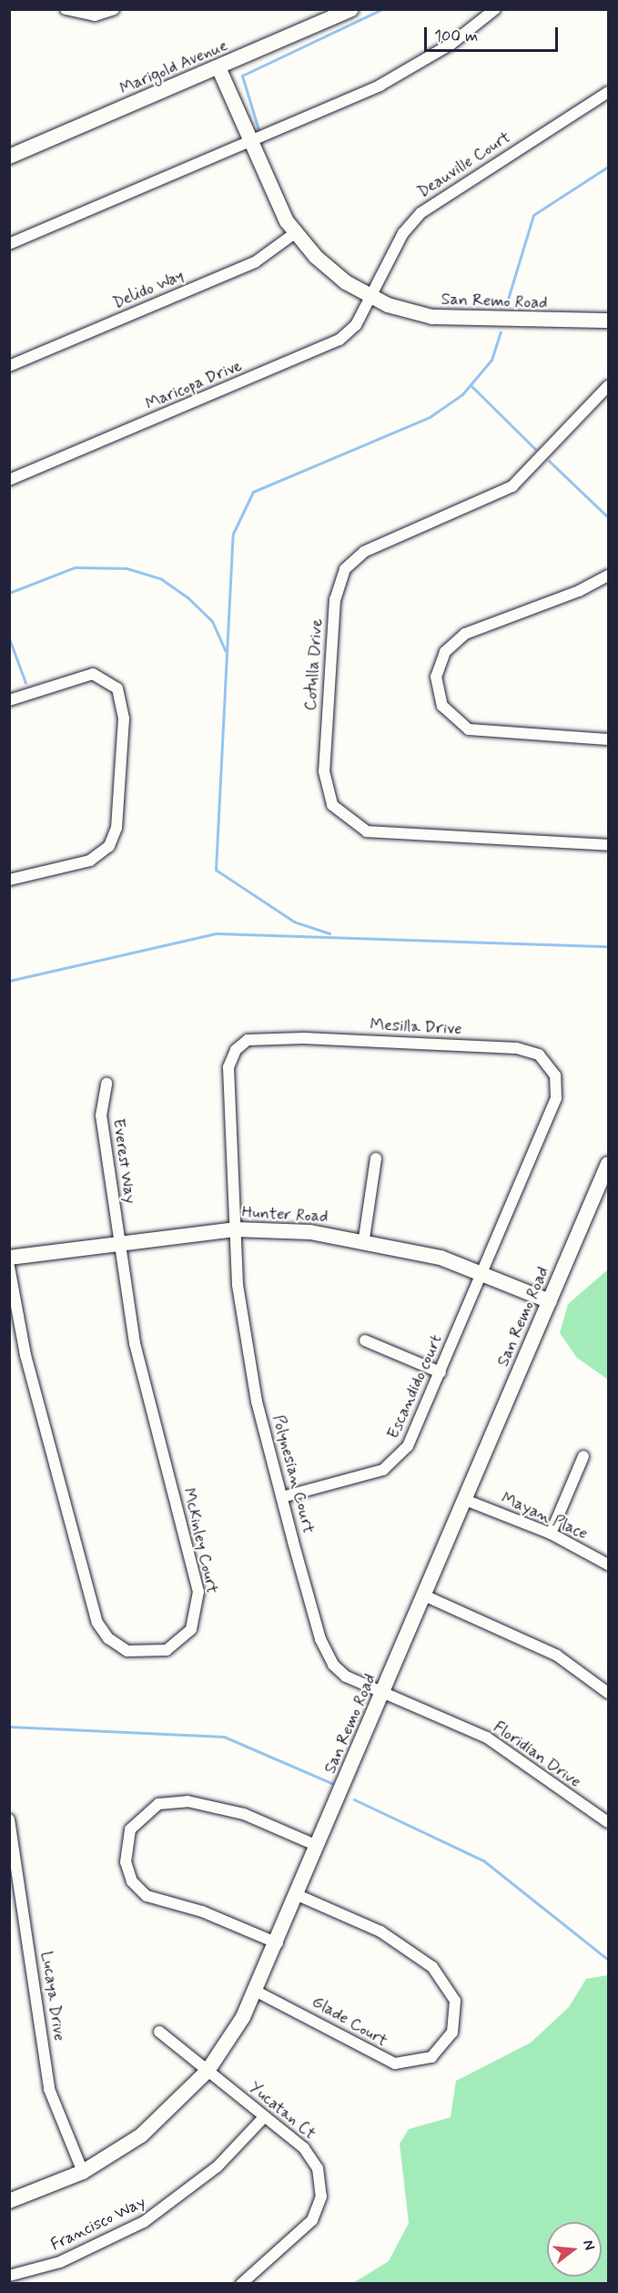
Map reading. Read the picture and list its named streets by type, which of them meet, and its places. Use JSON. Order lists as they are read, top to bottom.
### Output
{
  "streets": {
    "street": [
      "Marigold Avenue",
      "Deauville Court",
      "Delido Way",
      "San Remo Road",
      "Maricopa Drive",
      "Cotulla Drive",
      "Mesilla Drive",
      "Everest Way",
      "Hunter Road",
      "Escandido court",
      "Polynesian Court",
      "Mayan Place",
      "McKinley Court",
      "Floridian Drive",
      "Lucaya Drive",
      "Glade Court",
      "Yucatan Ct",
      "Francisco Way"
    ]
  },
  "crossings": [
    ["Marigold Avenue", "San Remo Road"],
    ["Deauville Court", "San Remo Road"],
    ["Deauville Court", "Maricopa Drive"],
    ["Delido Way", "San Remo Road"],
    ["San Remo Road", "Maricopa Drive"],
    ["San Remo Road", "Hunter Road"],
    ["San Remo Road", "Polynesian Court"],
    ["San Remo Road", "Mayan Place"],
    ["San Remo Road", "Floridian Drive"],
    ["San Remo Road", "Lucaya Drive"],
    ["San Remo Road", "Glade Court"],
    ["San Remo Road", "Yucatan Ct"],
    ["Mesilla Drive", "Hunter Road"],
    ["Mesilla Drive", "Escandido court"],
    ["Mesilla Drive", "Polynesian Court"],
    ["Everest Way", "Hunter Road"],
    ["Everest Way", "McKinley Court"],
    ["Hunter Road", "Escandido court"],
    ["Hunter Road", "Polynesian Court"],
    ["Hunter Road", "McKinley Court"],
    ["Escandido court", "Polynesian Court"],
    ["Polynesian Court", "Floridian Drive"],
    ["Yucatan Ct", "Francisco Way"]
  ],
  "scale_bar": "100 m",
  "north": "right"
}
